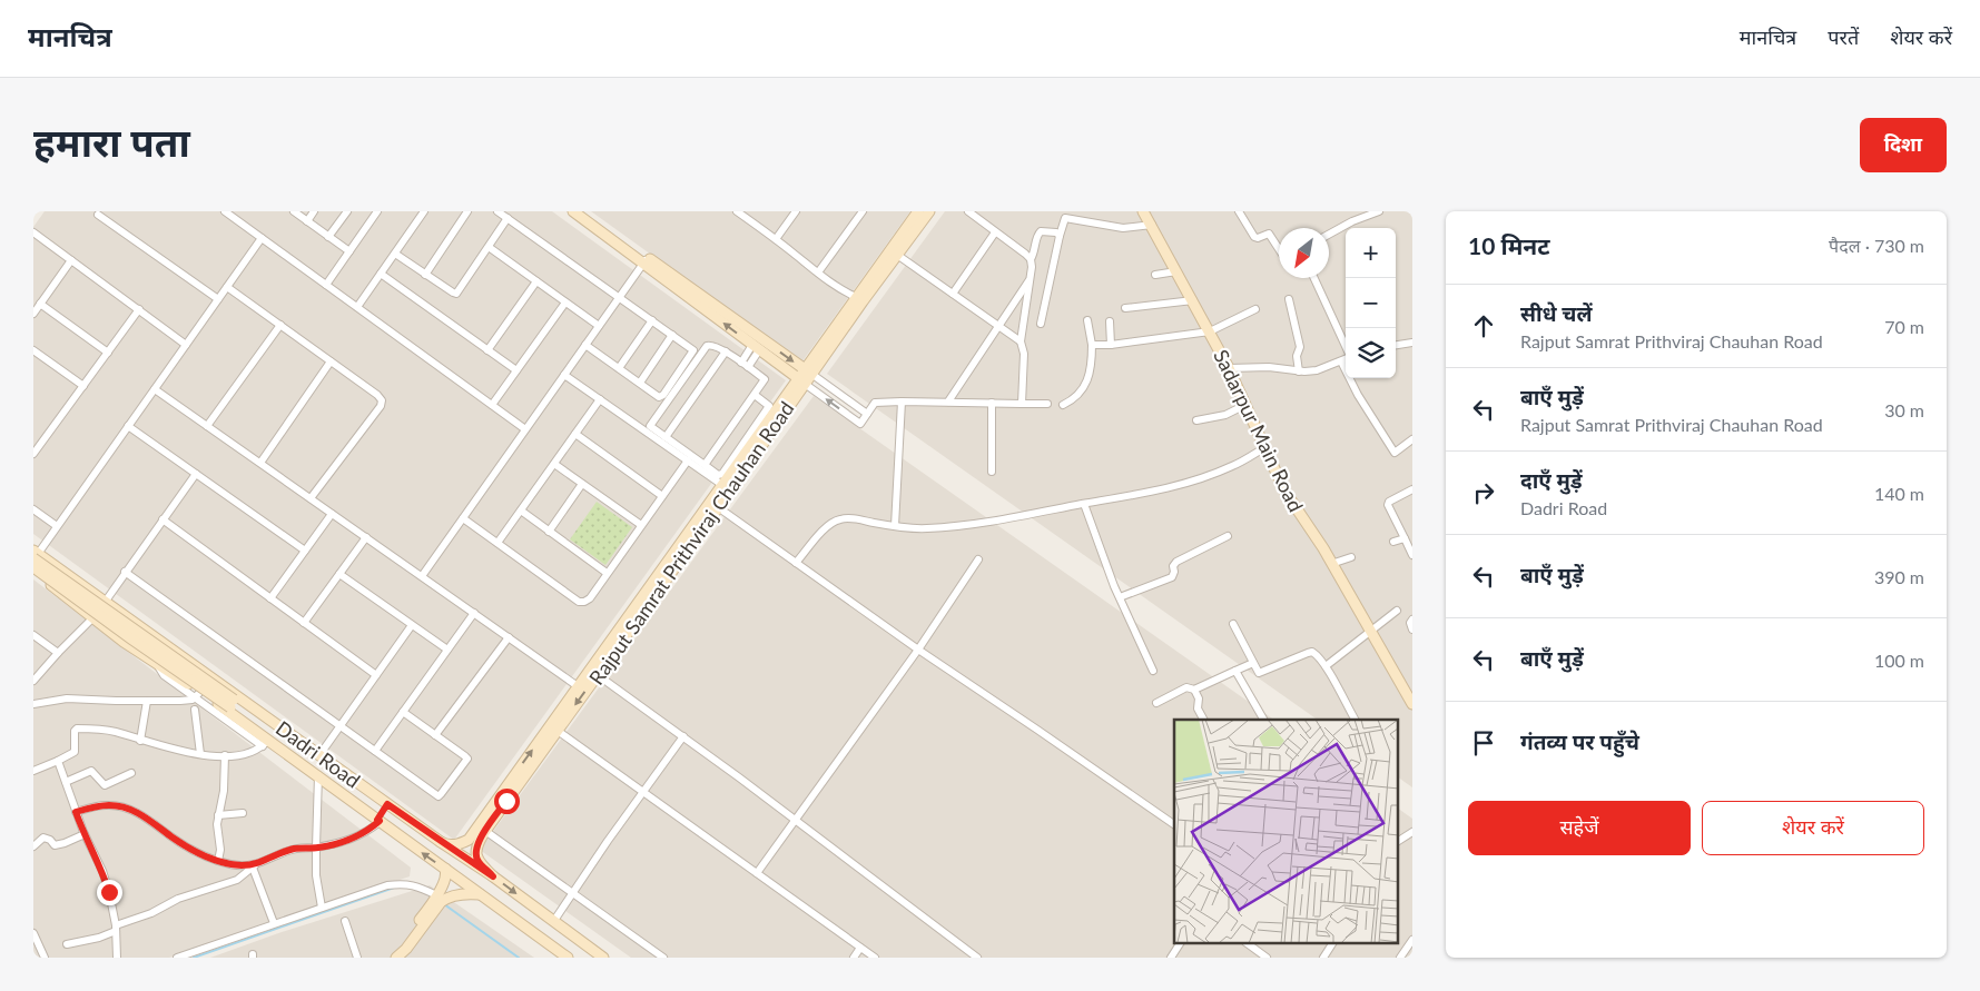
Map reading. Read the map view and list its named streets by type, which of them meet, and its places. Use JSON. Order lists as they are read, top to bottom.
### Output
{
  "streets": {
    "street": ["Sadarpur Main Road", "Rajput Samrat Prithviraj Chauhan Road", "Dadri Road"]
  },
  "crossings": [
    ["Rajput Samrat Prithviraj Chauhan Road", "Dadri Road"]
  ],
  "north": "bottom left",
  "page": {
    "header": "मानचित्र",
    "nav": ["मानचित्र", "परतें", "शेयर करें"],
    "title": "हमारा पता",
    "buttons": [
      "दिशा",
      ["सहेजें", "शेयर करें"]
    ],
    "heading": ["10 मिनट", "पैदल · 730 m"],
    "map_buttons": ["+", "−"],
    "list": [
      ["सीधे चलें", "Rajput Samrat Prithviraj Chauhan Road", "70 m"],
      ["बाएँ मुड़ें", "Rajput Samrat Prithviraj Chauhan Road", "30 m"],
      ["दाएँ मुड़ें", "Dadri Road", "140 m"],
      ["बाएँ मुड़ें", "390 m"],
      ["बाएँ मुड़ें", "100 m"],
      "गंतव्य पर पहुँचे"
    ]
  }
}
